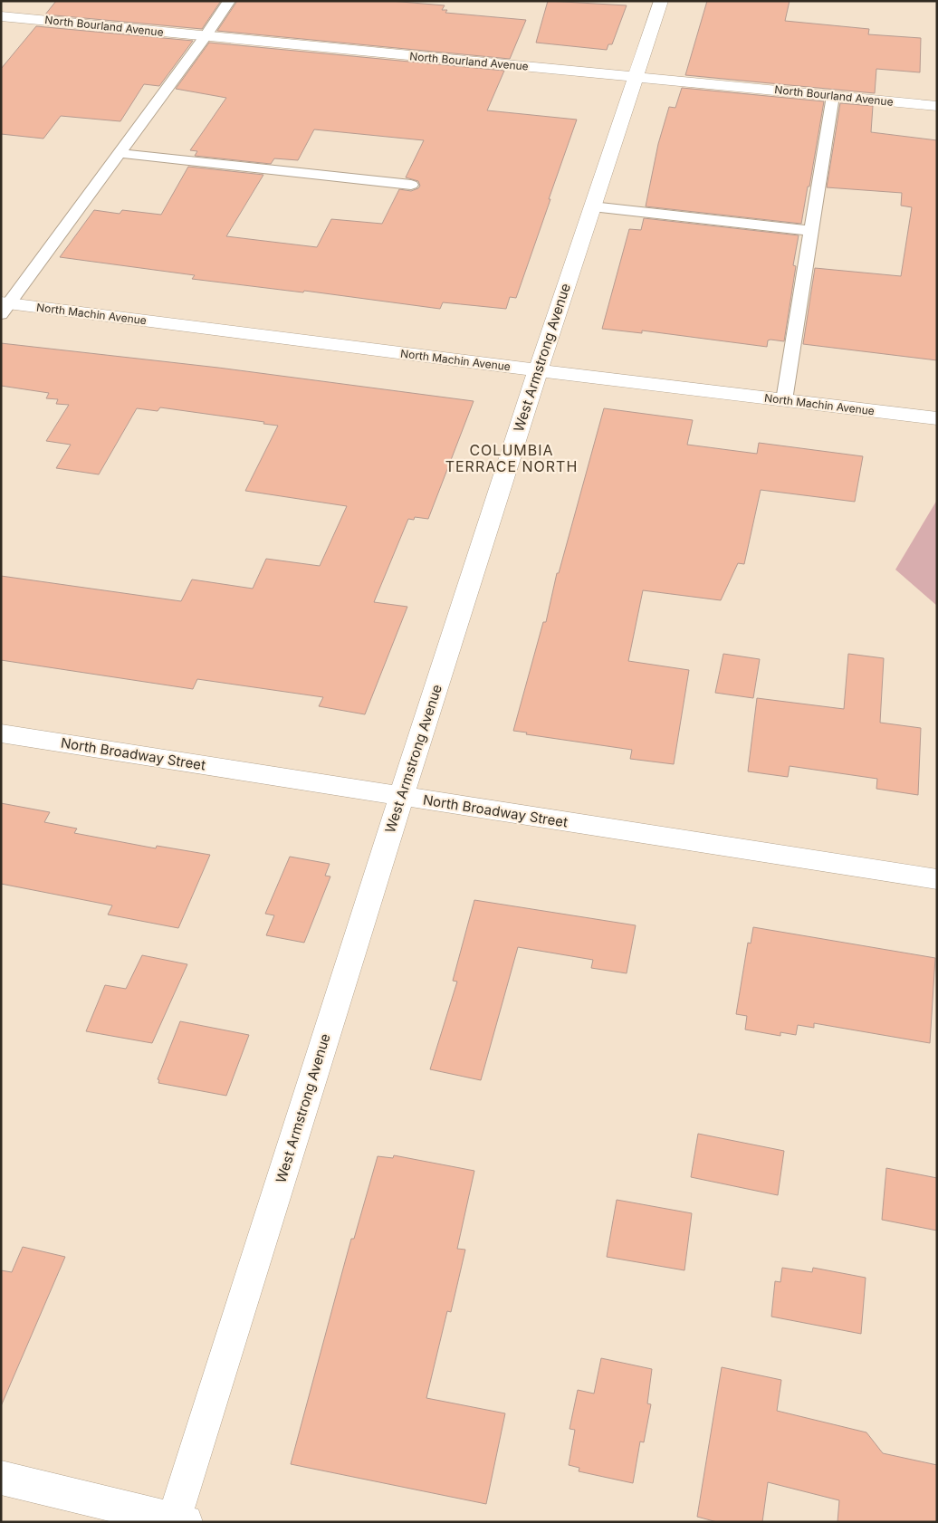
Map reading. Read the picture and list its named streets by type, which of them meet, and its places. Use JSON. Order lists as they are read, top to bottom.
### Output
{
  "streets": {
    "street": [
      "North Bourland Avenue",
      "North Machin Avenue",
      "West Armstrong Avenue",
      "North Broadway Street"
    ]
  },
  "crossings": [
    ["North Bourland Avenue", "West Armstrong Avenue"],
    ["North Machin Avenue", "West Armstrong Avenue"],
    ["West Armstrong Avenue", "North Broadway Street"]
  ],
  "districts": ["COLUMBIA TERRACE NORTH"]
}
